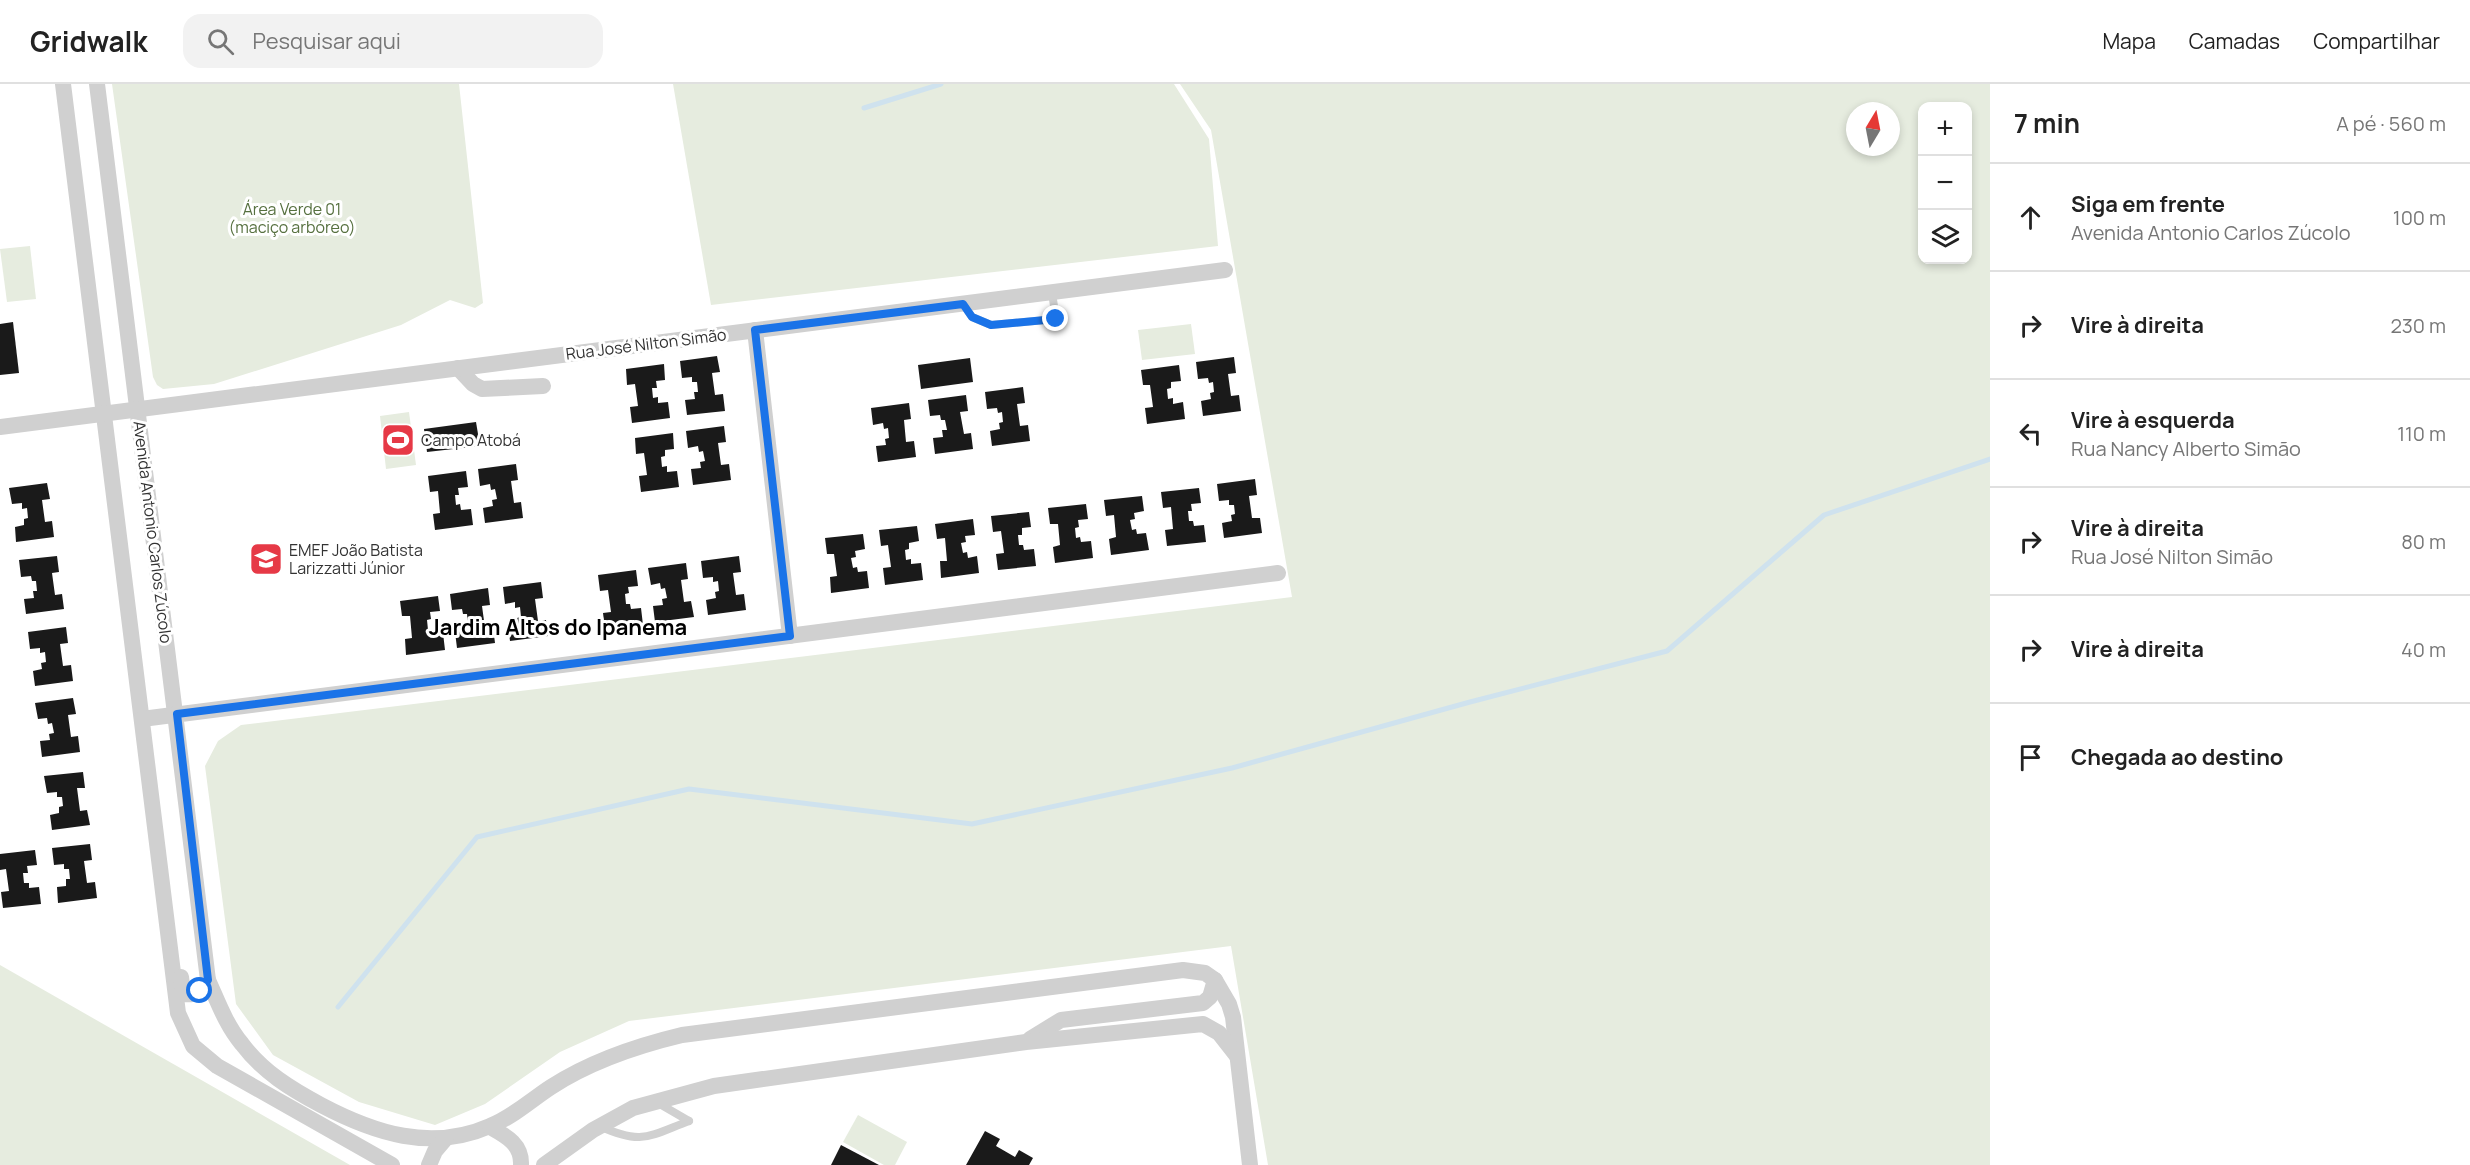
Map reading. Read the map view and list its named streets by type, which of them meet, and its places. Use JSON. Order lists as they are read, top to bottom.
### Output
{
  "streets": {
    "street": ["Rua José Nilton Simão", "Avenida Antonio Carlos Zúcolo"]
  },
  "crossings": [
    ["Rua José Nilton Simão", "Avenida Antonio Carlos Zúcolo"]
  ],
  "districts": ["Jardim Altos do Ipanema"],
  "parks": ["Área Verde 01 (maciço arbóreo)"],
  "places": {
    "sports": ["Campo Atobá"],
    "school or university": ["EMEF João Batista Larizzatti Júnior"]
  },
  "north": "top",
  "page": {
    "header": "Gridwalk",
    "search": "Pesquisar aqui",
    "nav": ["Mapa", "Camadas", "Compartilhar"],
    "heading": ["7 min", "A pé · 560 m"],
    "map_buttons": ["+", "−"],
    "list": [
      ["Siga em frente", "Avenida Antonio Carlos Zúcolo", "100 m"],
      ["Vire à direita", "230 m"],
      ["Vire à esquerda", "Rua Nancy Alberto Simão", "110 m"],
      ["Vire à direita", "Rua José Nilton Simão", "80 m"],
      ["Vire à direita", "40 m"],
      "Chegada ao destino"
    ]
  }
}
